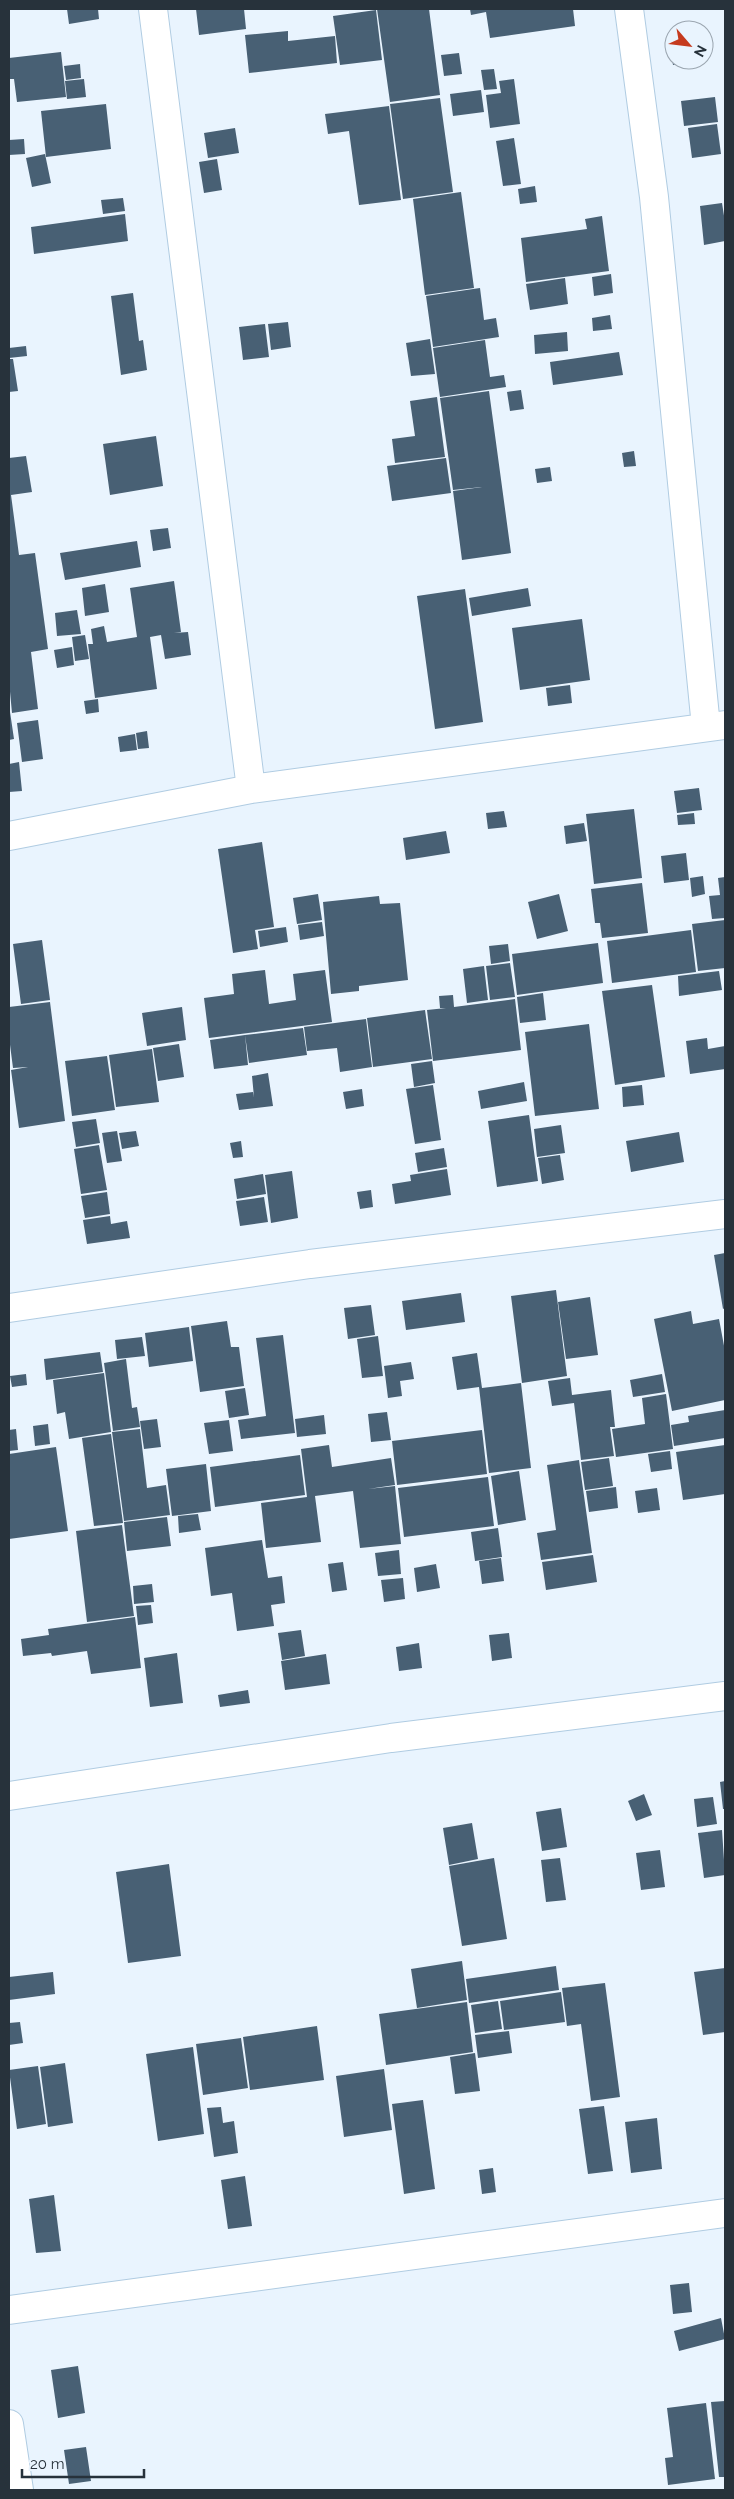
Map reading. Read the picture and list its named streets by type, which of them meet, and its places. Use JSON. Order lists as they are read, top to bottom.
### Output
{
  "scale_bar": "20 m",
  "north": "bottom right"
}
